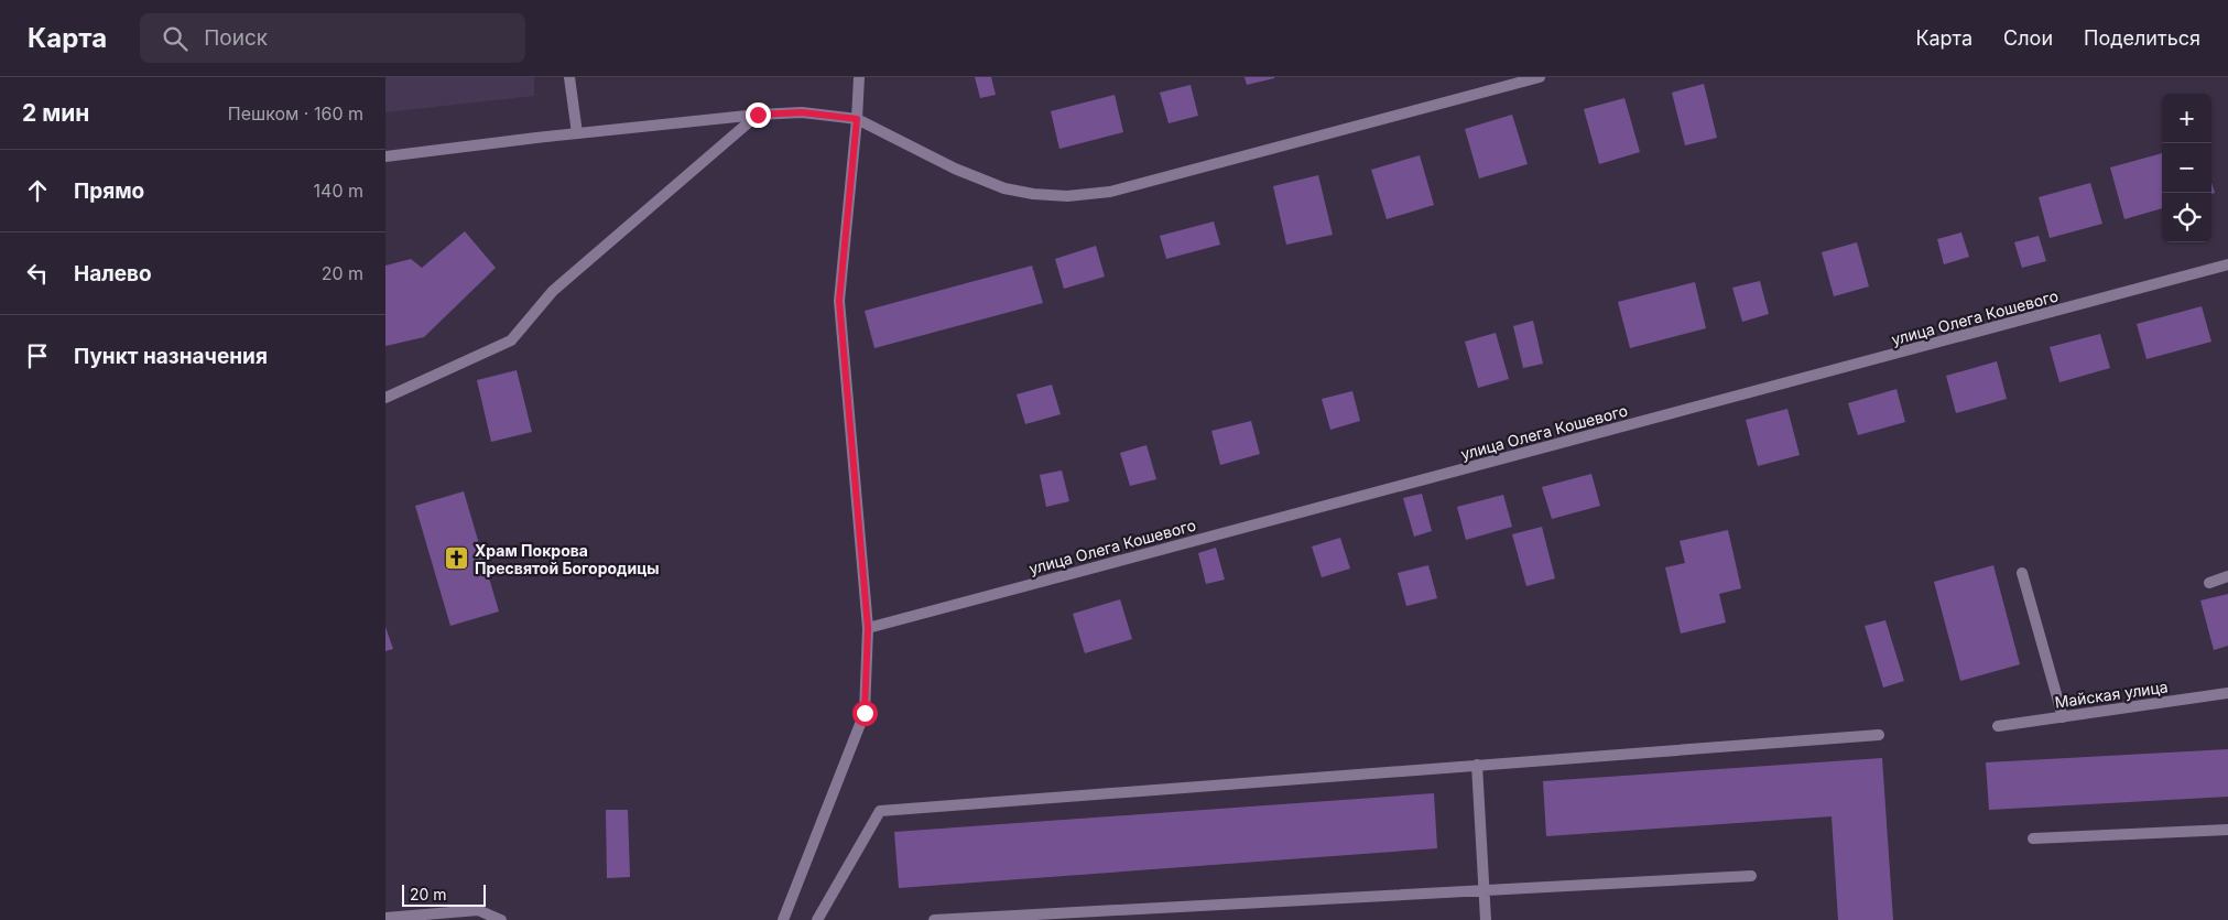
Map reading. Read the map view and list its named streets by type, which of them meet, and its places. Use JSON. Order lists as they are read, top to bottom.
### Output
{
  "streets": {
    "street": ["улица Олега Кошевого", "Майская улица"]
  },
  "places": {
    "church": ["Храм Покрова Пресвятой Богородицы"]
  },
  "scale_bar": "20 m",
  "page": {
    "header": "Карта",
    "search": "Поиск",
    "nav": ["Карта", "Слои", "Поделиться"],
    "heading": ["2 мин", "Пешком · 160 m"],
    "map_buttons": ["+", "−"],
    "list": [
      ["Прямо", "140 m"],
      ["Налево", "20 m"],
      "Пункт назначения"
    ],
    "scale": "20 m"
  }
}
